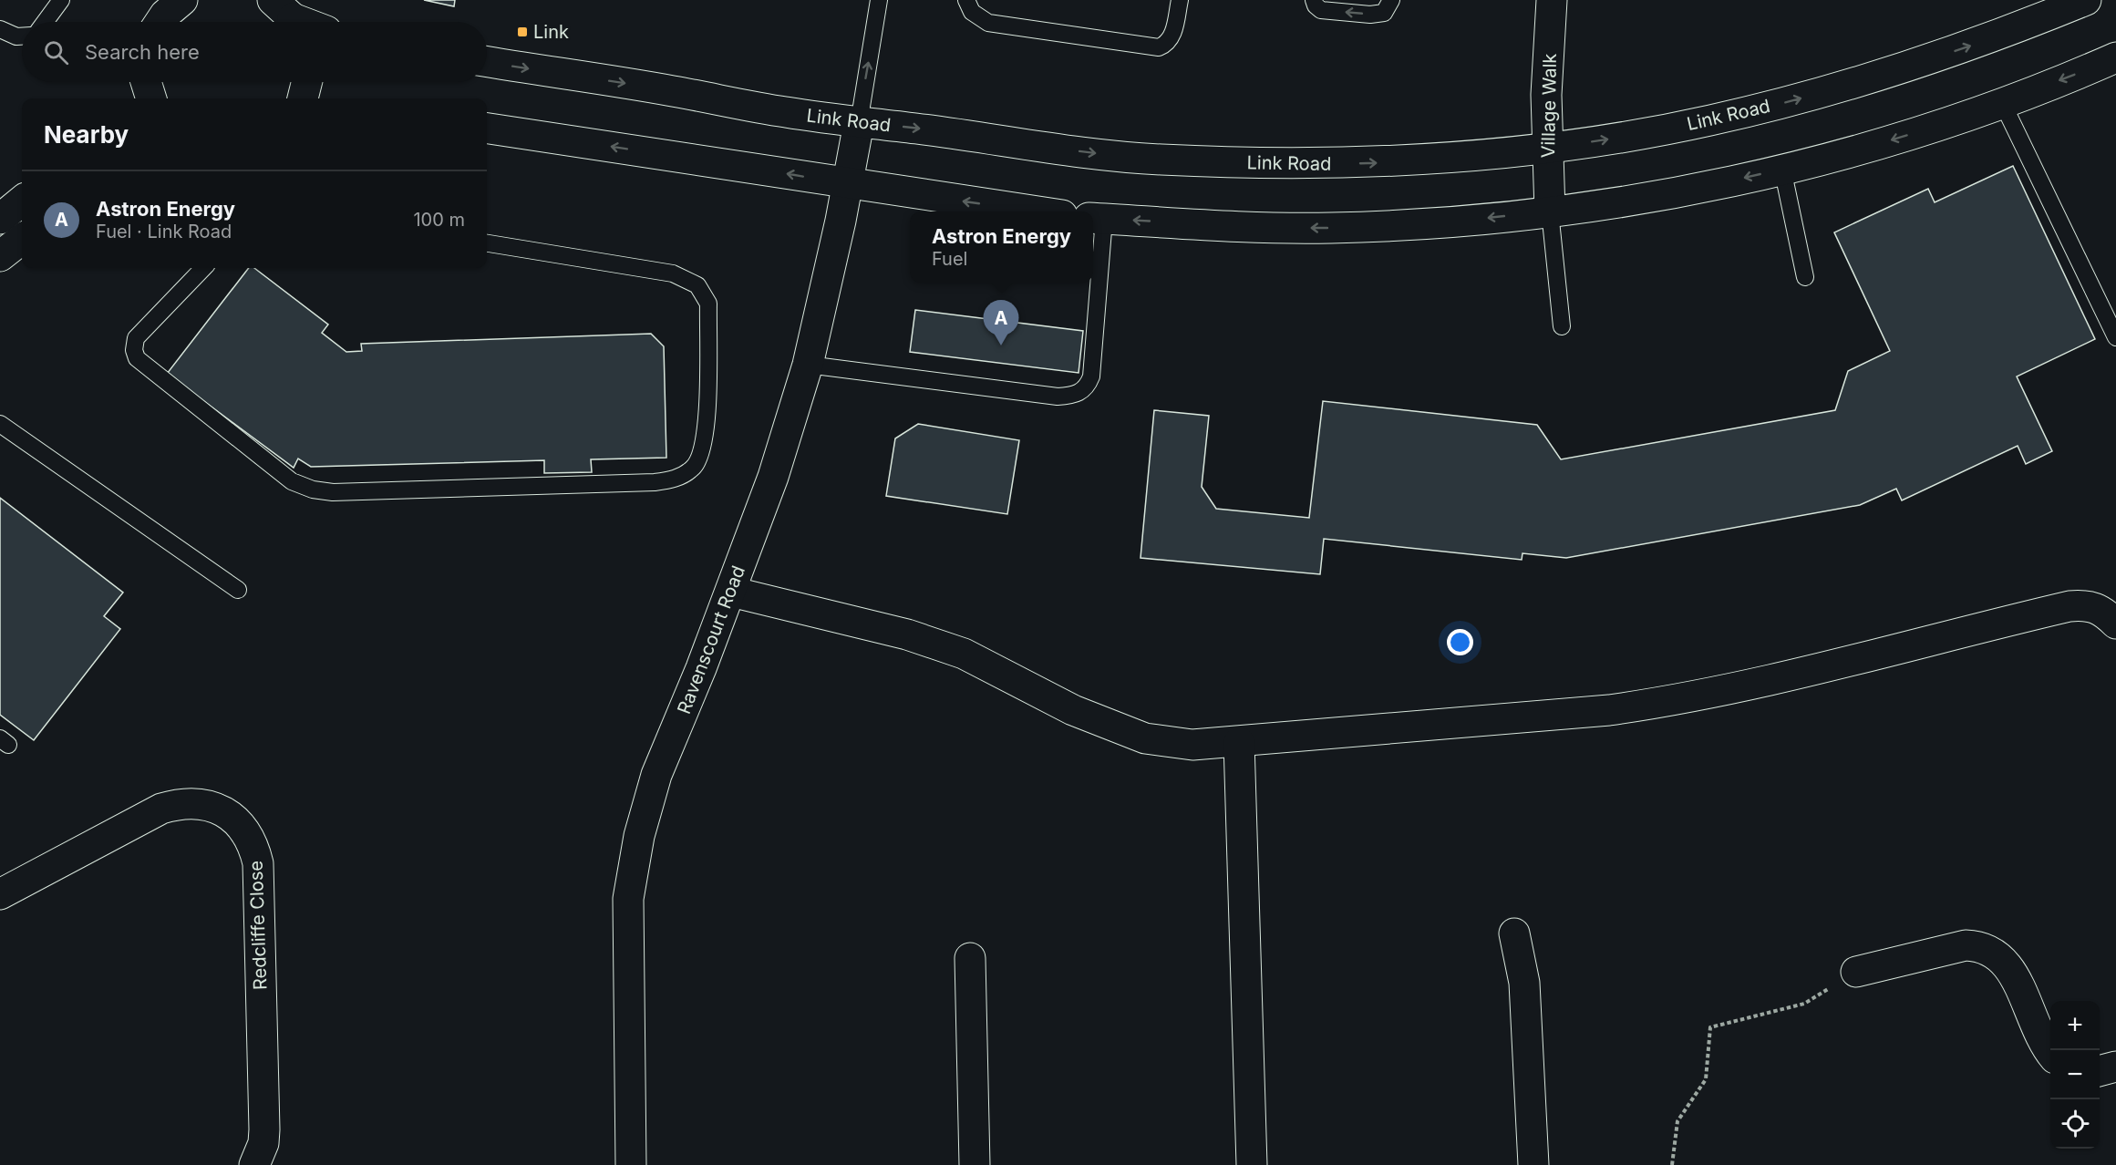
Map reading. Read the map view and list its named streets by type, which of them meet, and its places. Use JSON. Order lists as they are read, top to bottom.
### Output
{
  "streets": {
    "street": [
      "Village Walk",
      "Link Road",
      "Ravenscourt Road",
      "Redcliffe Close"
    ]
  },
  "crossings": [
    ["Village Walk", "Link Road"],
    ["Link Road", "Ravenscourt Road"]
  ],
  "places": {
    "transit": ["Link"]
  },
  "page": {
    "search": "Search here",
    "heading": "Nearby",
    "list": [
      {
        "mark": "A",
        "name": "Astron Energy",
        "note": "Fuel · Link Road",
        "value": "100 m"
      }
    ],
    "popup": ["Astron Energy", "Fuel"],
    "pins": "A",
    "map_buttons": ["+", "−"]
  }
}
